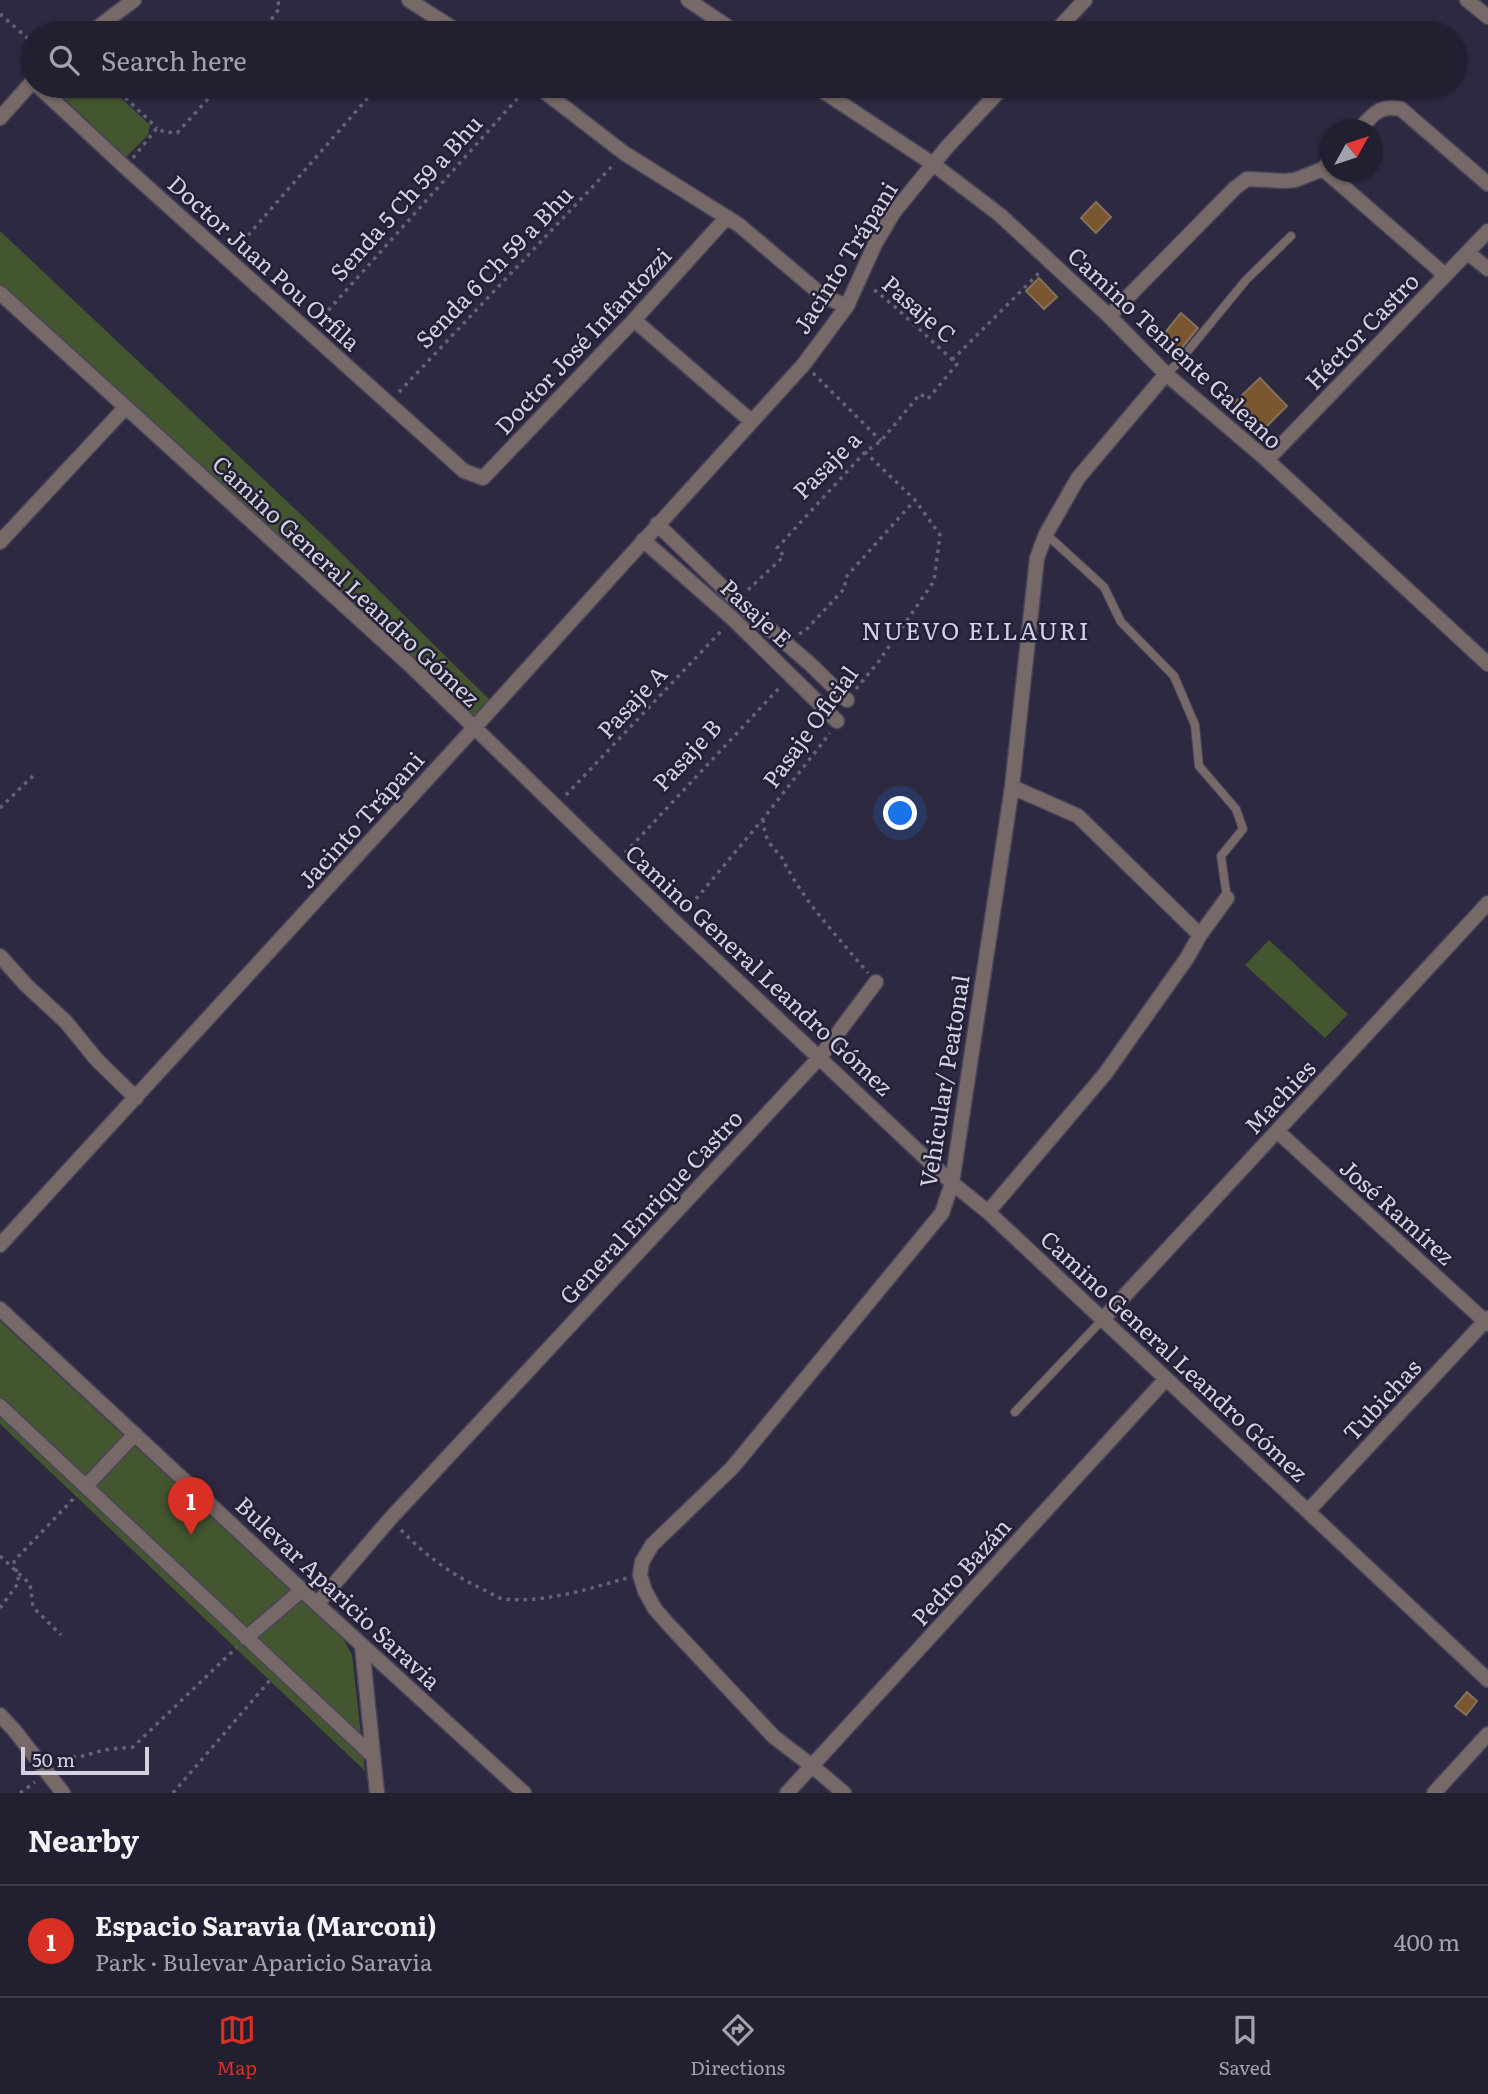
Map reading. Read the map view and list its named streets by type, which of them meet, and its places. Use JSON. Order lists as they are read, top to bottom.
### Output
{
  "streets": {
    "street": [
      "Jacinto Trápani",
      "Doctor Juan Pou Orfila",
      "Héctor Castro",
      "Doctor José Infantozzi",
      "Camino Teniente Galeano",
      "Camino General Leandro Gómez",
      "Pasaje E",
      "Vehicular/ Peatonal",
      "Machies",
      "General Enrique Castro",
      "José Ramírez",
      "Tubichas",
      "Pedro Bazán",
      "Bulevar Aparicio Saravia"
    ],
    "path": [
      "Senda 5 Ch 59 a Bhu",
      "Senda 6 Ch 59 a Bhu",
      "Pasaje C",
      "Pasaje a",
      "Pasaje A",
      "Pasaje Oficial",
      "Pasaje B"
    ]
  },
  "crossings": [
    ["Senda 5 Ch 59 a Bhu", "Doctor Juan Pou Orfila"],
    ["Jacinto Trápani", "Pasaje C"],
    ["Jacinto Trápani", "Camino Teniente Galeano"],
    ["Jacinto Trápani", "Camino General Leandro Gómez"],
    ["Jacinto Trápani", "Pasaje E"],
    ["Doctor Juan Pou Orfila", "Senda 6 Ch 59 a Bhu"],
    ["Doctor Juan Pou Orfila", "Doctor José Infantozzi"],
    ["Pasaje C", "Pasaje a"],
    ["Héctor Castro", "Camino Teniente Galeano"],
    ["Camino Teniente Galeano", "Vehicular/ Peatonal"],
    ["Pasaje a", "Pasaje E"],
    ["Camino General Leandro Gómez", "Pasaje A"],
    ["Camino General Leandro Gómez", "Pasaje Oficial"],
    ["Camino General Leandro Gómez", "Pasaje B"],
    ["Camino General Leandro Gómez", "Vehicular/ Peatonal"],
    ["Camino General Leandro Gómez", "Machies"],
    ["Camino General Leandro Gómez", "General Enrique Castro"],
    ["Camino General Leandro Gómez", "Tubichas"],
    ["Camino General Leandro Gómez", "Pedro Bazán"],
    ["Pasaje E", "Pasaje A"],
    ["Pasaje E", "Pasaje Oficial"],
    ["Pasaje E", "Pasaje B"],
    ["Machies", "José Ramírez"],
    ["General Enrique Castro", "Bulevar Aparicio Saravia"],
    ["José Ramírez", "Tubichas"]
  ],
  "districts": ["NUEVO ELLAURI"],
  "scale_bar": "50 m",
  "north": "top right",
  "page": {
    "search": "Search here",
    "pins": "1",
    "scale": "50 m",
    "heading": "Nearby",
    "list": [
      {
        "mark": "1",
        "name": "Espacio Saravia (Marconi)",
        "note": "Park · Bulevar Aparicio Saravia",
        "value": "400 m"
      }
    ],
    "nav": ["Map", "Directions", "Saved"]
  }
}
